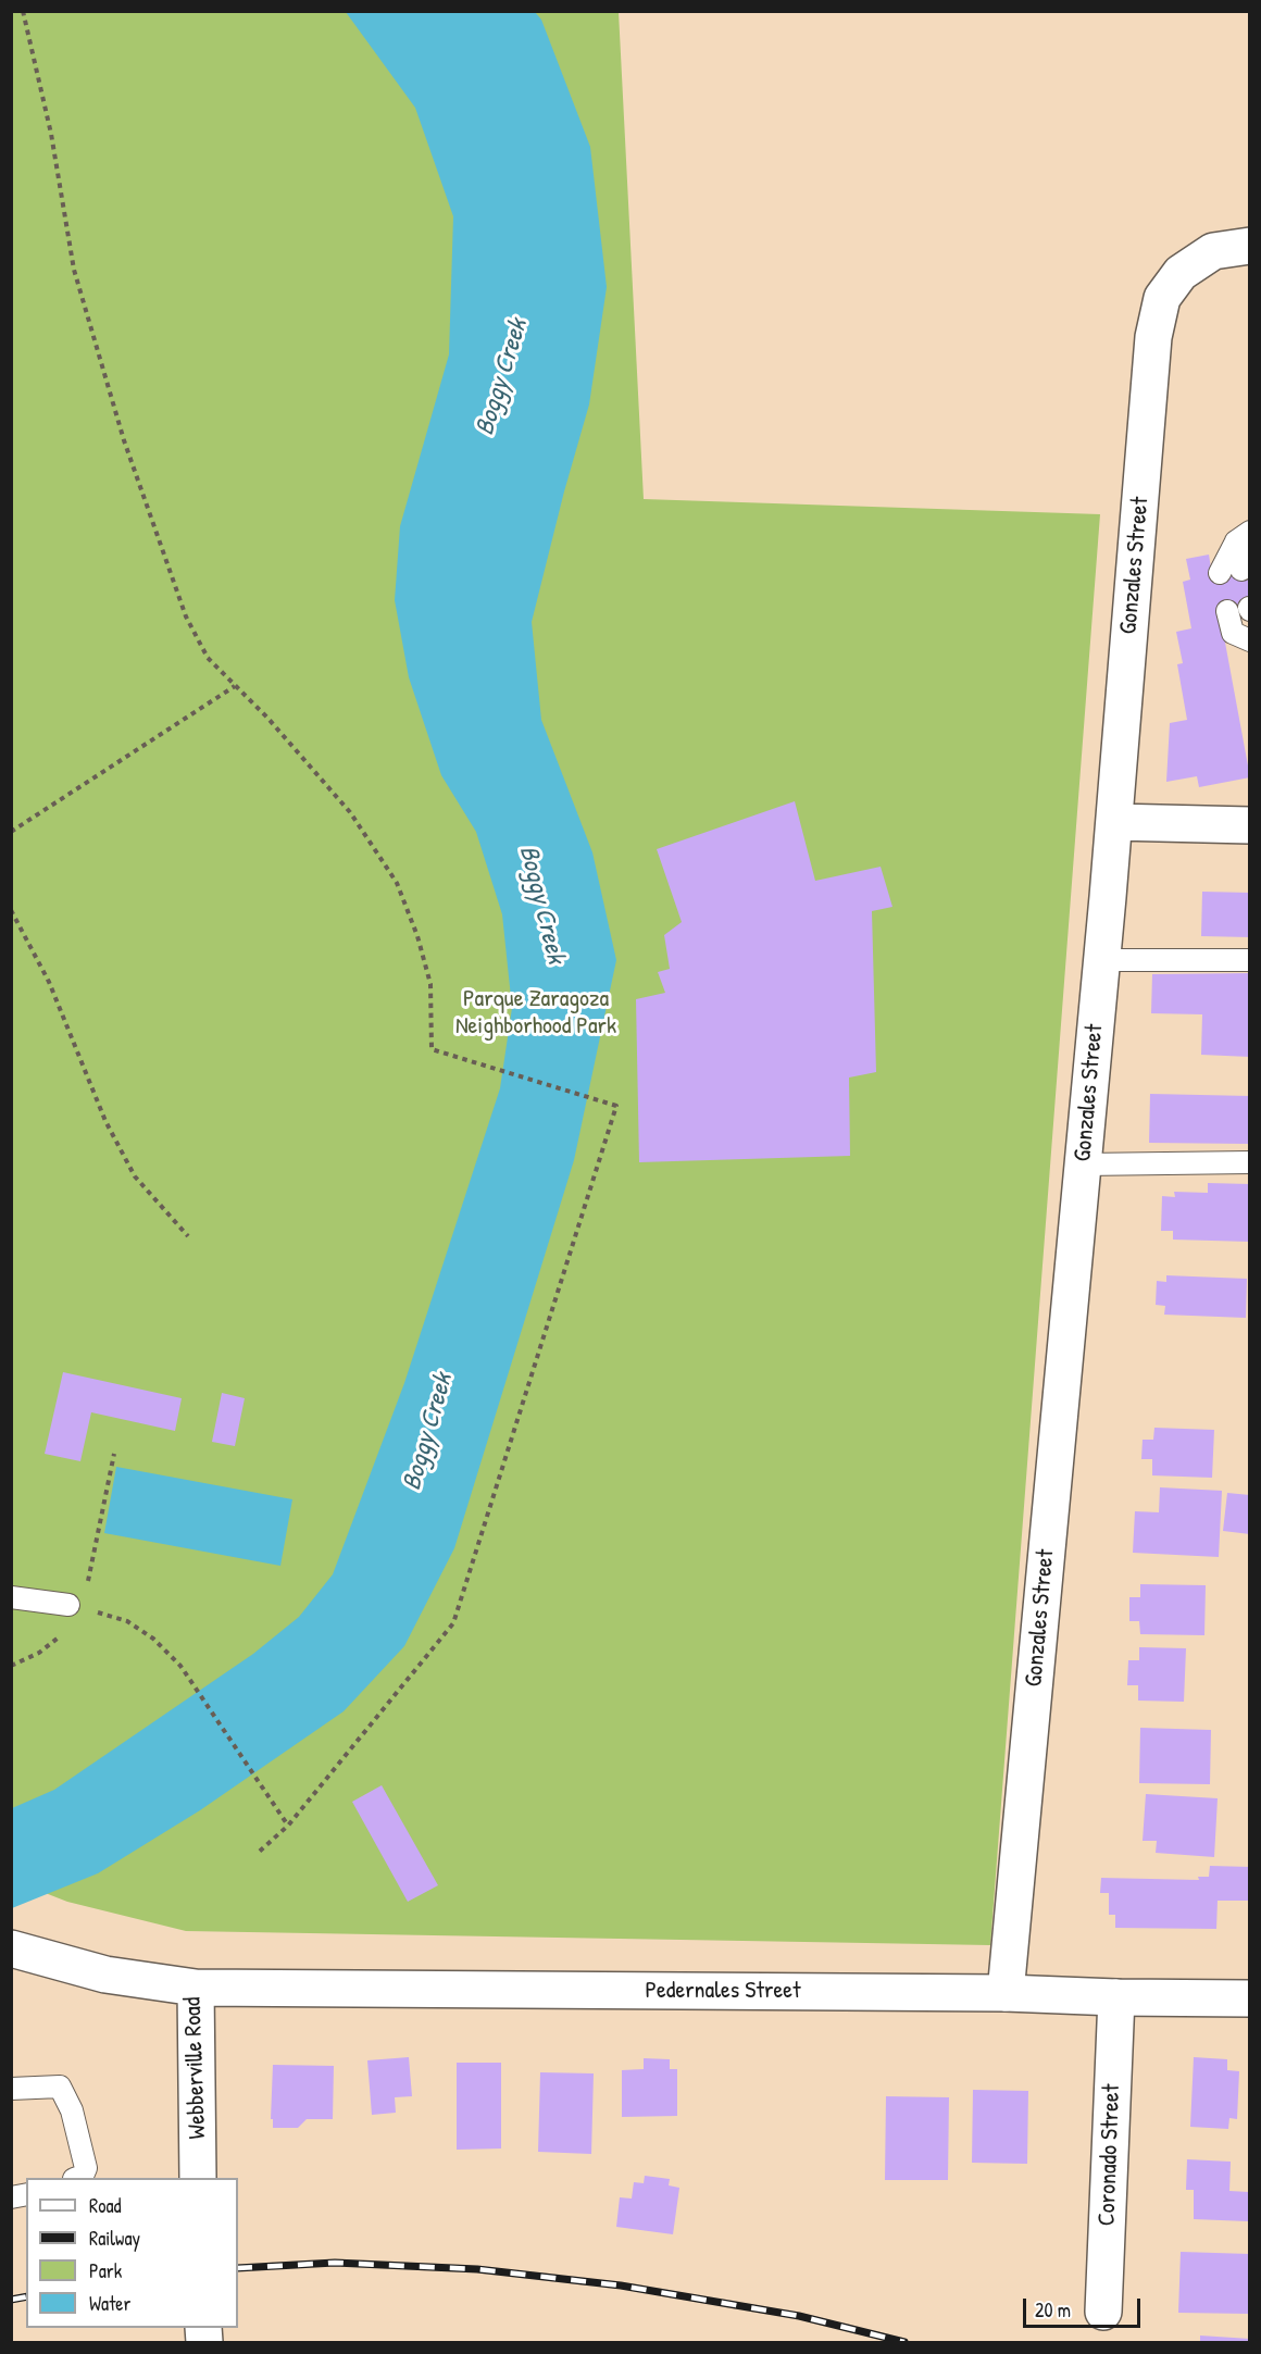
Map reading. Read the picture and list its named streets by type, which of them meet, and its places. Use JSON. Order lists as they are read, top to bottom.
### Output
{
  "streets": {
    "street": [
      "Gonzales Street",
      "Pedernales Street",
      "Webberville Road",
      "Coronado Street"
    ]
  },
  "crossings": [
    ["Gonzales Street", "Pedernales Street"],
    ["Pedernales Street", "Webberville Road"],
    ["Pedernales Street", "Coronado Street"]
  ],
  "water": ["Boggy Creek"],
  "parks": ["Parque Zaragoza Neighborhood Park"],
  "legend": [
    "Road",
    "Railway",
    "Park",
    "Water"
  ],
  "scale_bar": "20 m"
}
